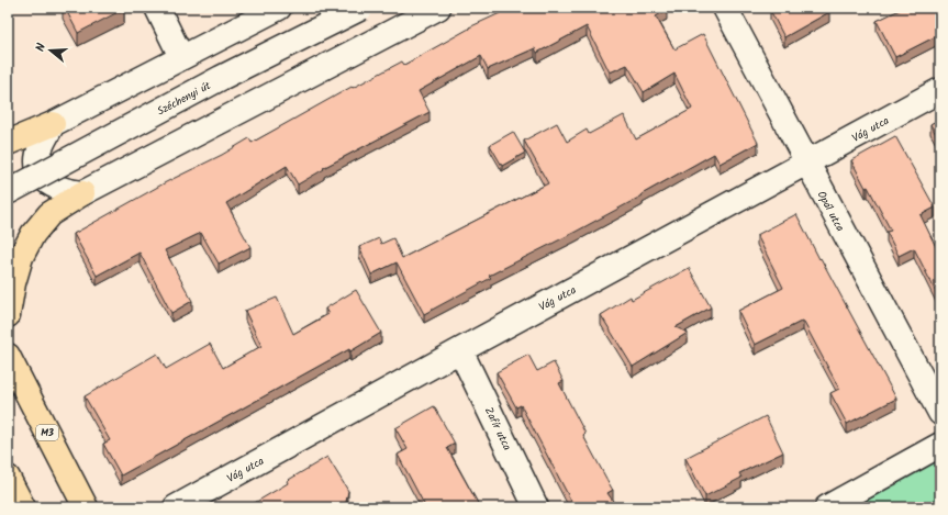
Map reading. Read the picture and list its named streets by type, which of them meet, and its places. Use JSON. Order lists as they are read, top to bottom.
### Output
{
  "streets": {
    "main road": ["M3"],
    "street": [
      "Széchenyi út",
      "Vág utca",
      "Opál utca",
      "Zafír utca"
    ]
  },
  "crossings": [
    ["Vág utca", "Opál utca"],
    ["Vág utca", "Zafír utca"]
  ],
  "north": "left"
}
